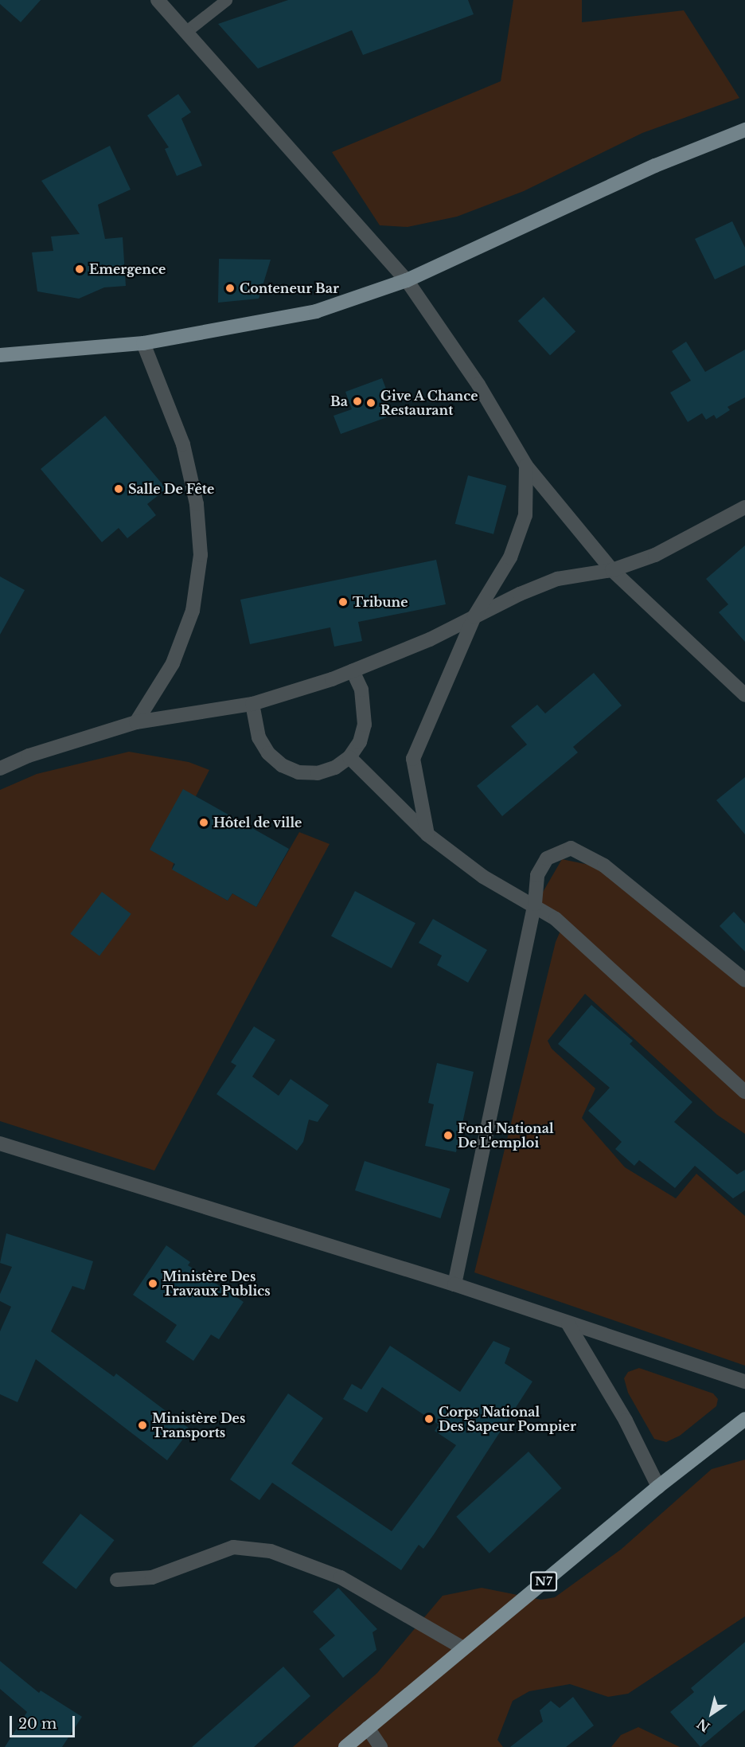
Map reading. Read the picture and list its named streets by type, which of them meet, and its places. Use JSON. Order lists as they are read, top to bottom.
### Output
{
  "streets": {
    "highway": ["N7"]
  },
  "places": [
    "Emergence",
    "Conteneur Bar",
    "Ba",
    "Give A Chance Restaurant",
    "Salle De Fête",
    "Tribune",
    "Hôtel de ville",
    "Fond National De L'emploi",
    "Ministère Des Travaux Publics",
    "Corps National Des Sapeur Pompier",
    "Ministère Des Transports"
  ],
  "scale_bar": "20 m",
  "north": "bottom left"
}
